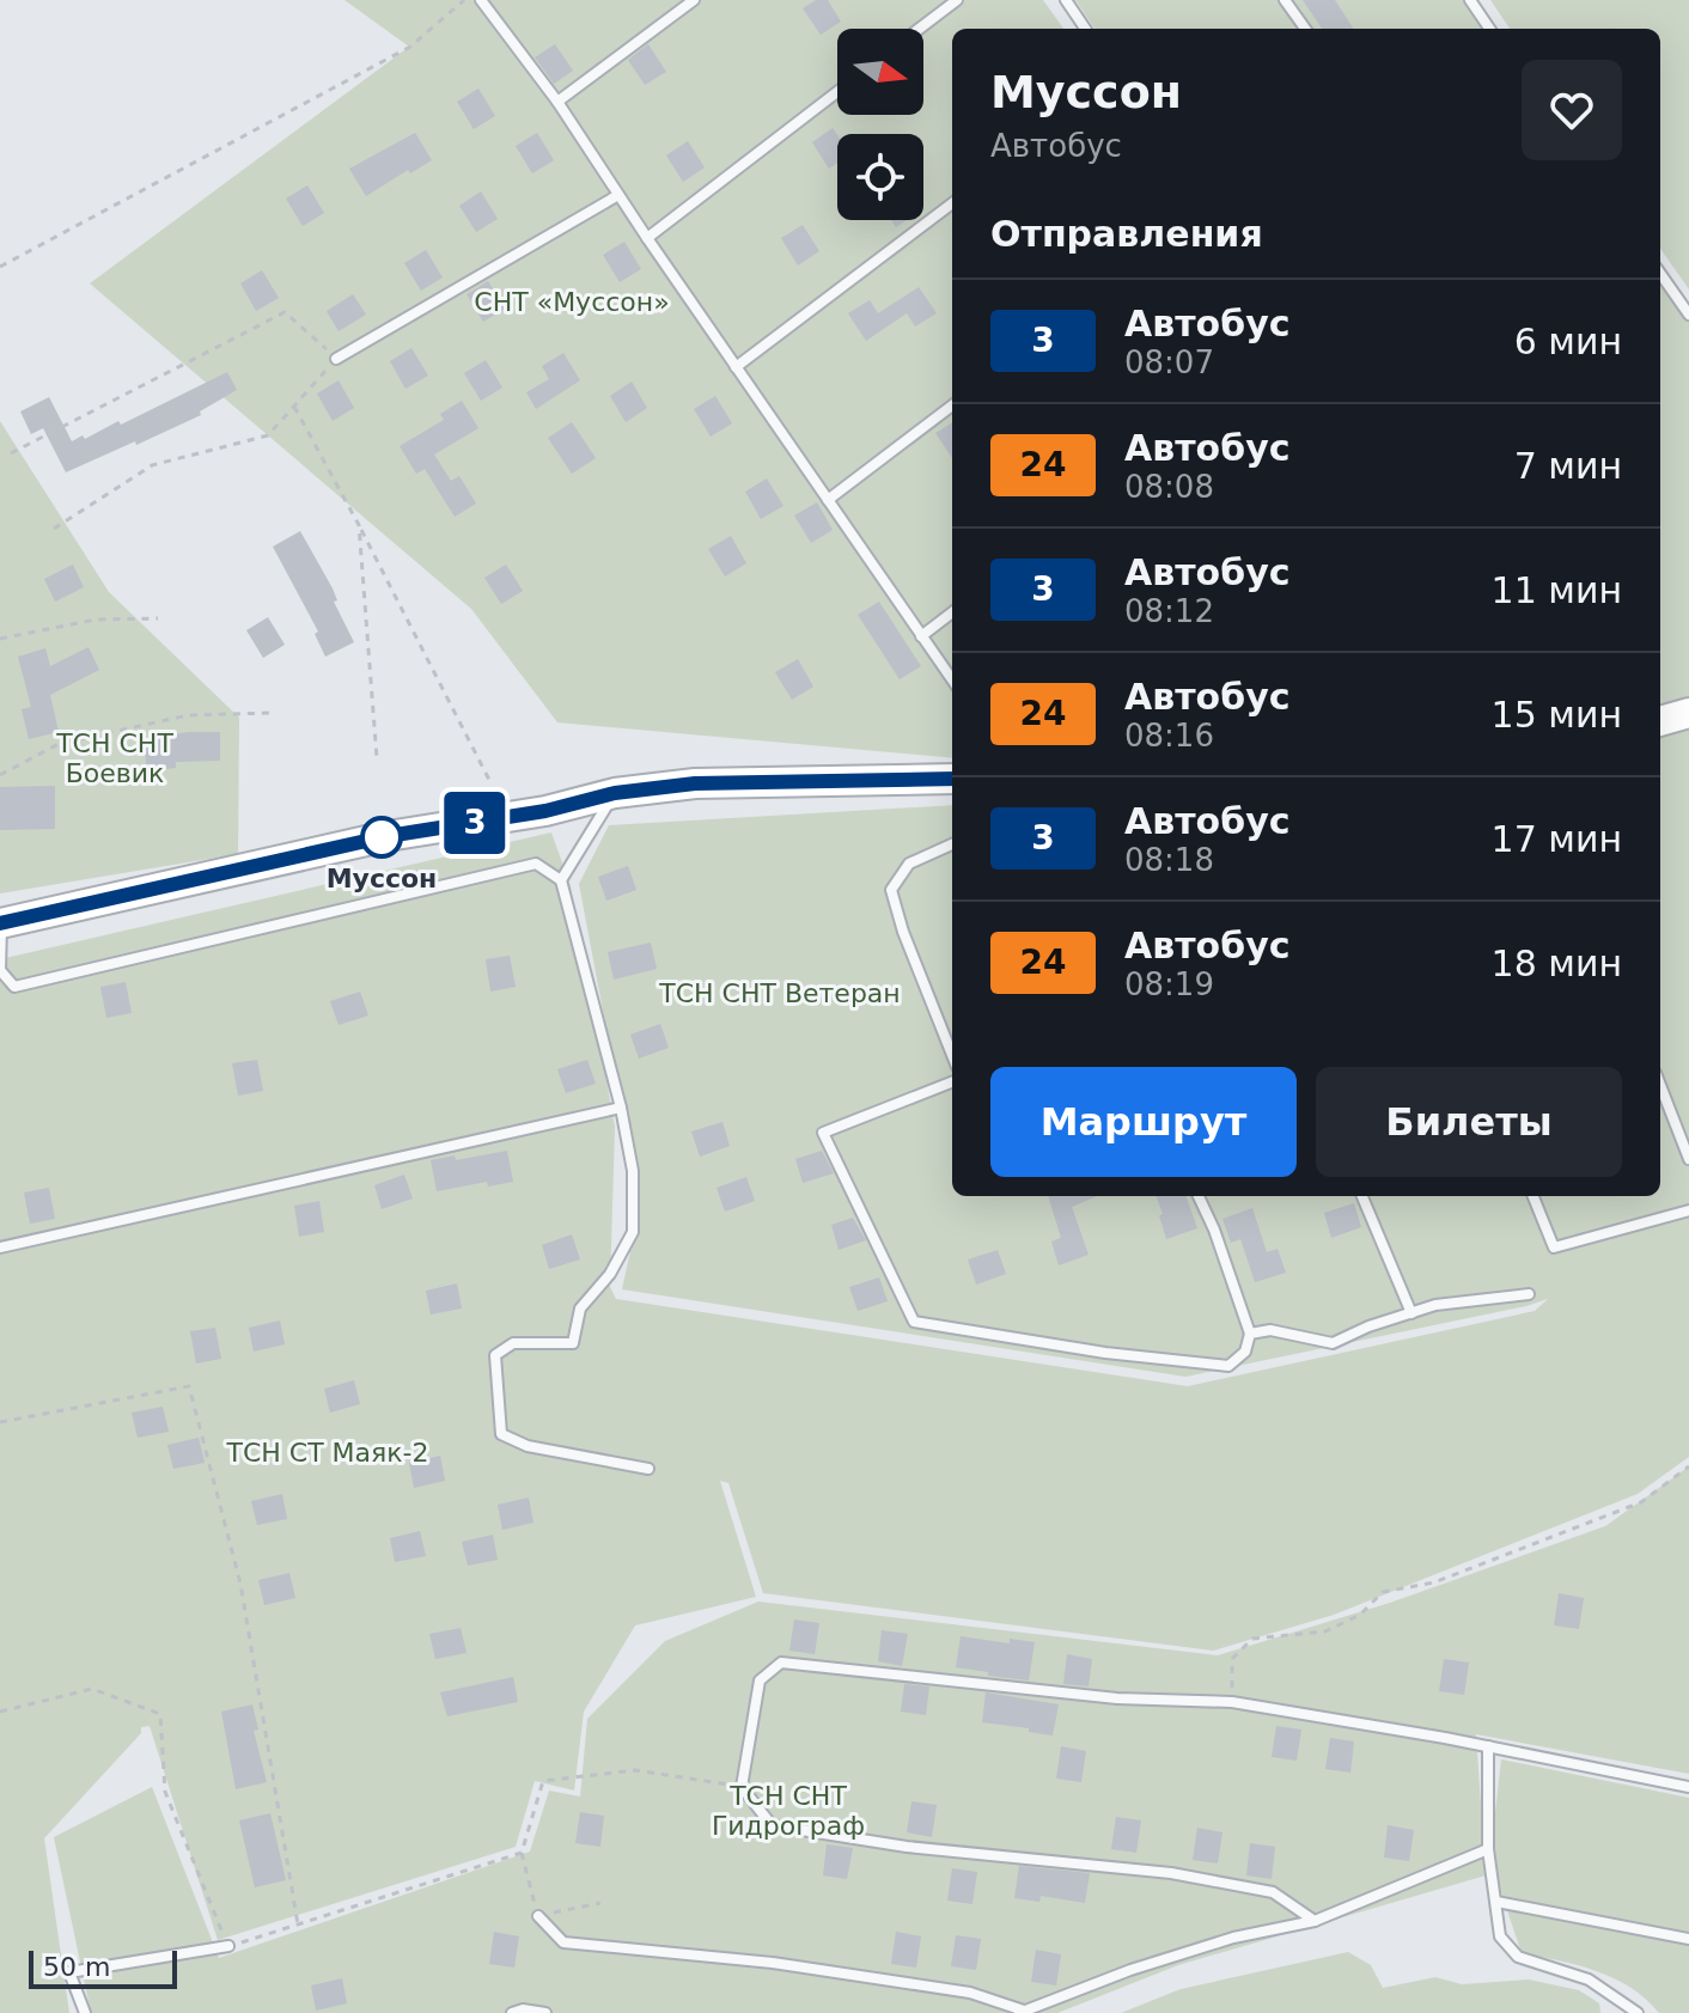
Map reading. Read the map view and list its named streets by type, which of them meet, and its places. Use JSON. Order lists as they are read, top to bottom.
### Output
{
  "parks": [
    "СНТ «Муссон»",
    "ТСН СНТ Боевик",
    "ТСН СНТ Ветеран",
    "ТСН СТ Маяк-2",
    "ТСН СНТ Гидрограф"
  ],
  "places": ["Муссон"],
  "lines": ["bus line 3"],
  "scale_bar": "50 m",
  "north": "right",
  "page": {
    "on_map": "3",
    "heading": [
      ["Муссон", "Автобус"],
      "Отправления"
    ],
    "list": [
      {
        "mark": "3",
        "name": "Автобус",
        "note": "08:07",
        "value": "6 мин"
      },
      {
        "mark": "24",
        "name": "Автобус",
        "note": "08:08",
        "value": "7 мин"
      },
      {
        "mark": "3",
        "name": "Автобус",
        "note": "08:12",
        "value": "11 мин"
      },
      {
        "mark": "24",
        "name": "Автобус",
        "note": "08:16",
        "value": "15 мин"
      },
      {
        "mark": "3",
        "name": "Автобус",
        "note": "08:18",
        "value": "17 мин"
      },
      {
        "mark": "24",
        "name": "Автобус",
        "note": "08:19",
        "value": "18 мин"
      }
    ],
    "buttons": ["Маршрут", "Билеты"],
    "scale": "50 m"
  }
}
